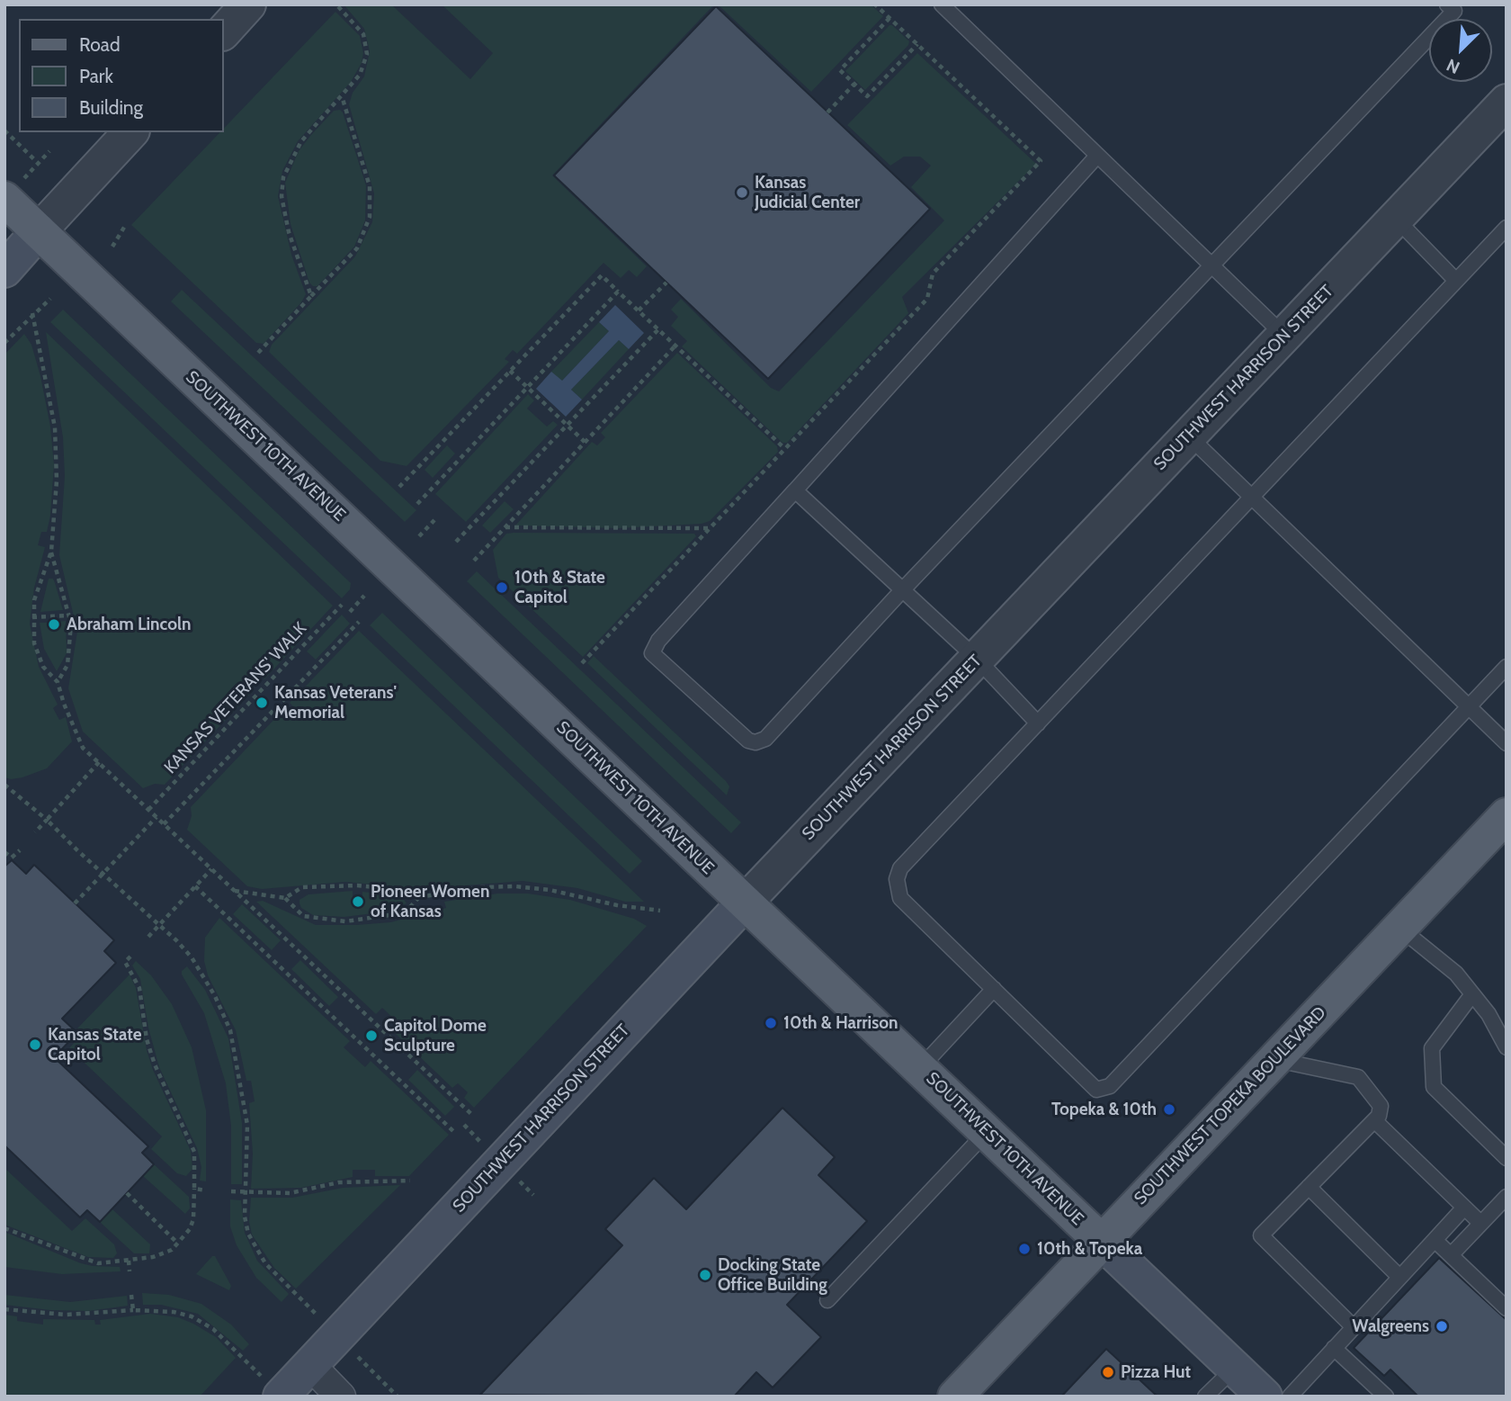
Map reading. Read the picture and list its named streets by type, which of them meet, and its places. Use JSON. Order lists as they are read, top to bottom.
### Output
{
  "streets": {
    "main road": ["SOUTHWEST HARRISON STREET", "SOUTHWEST 10TH AVENUE", "SOUTHWEST TOPEKA BOULEVARD"],
    "path": ["KANSAS VETERANS' WALK"]
  },
  "crossings": [
    ["SOUTHWEST HARRISON STREET", "SOUTHWEST 10TH AVENUE"],
    ["SOUTHWEST 10TH AVENUE", "SOUTHWEST TOPEKA BOULEVARD"]
  ],
  "places": [
    "Kansas Judicial Center",
    "10th & State Capitol",
    "Abraham Lincoln",
    "Kansas Veterans' Memorial",
    "Pioneer Women of Kansas",
    "10th & Harrison",
    "Capitol Dome Sculpture",
    "Kansas State Capitol",
    "Topeka & 10th",
    "10th & Topeka",
    "Docking State Office Building",
    "Walgreens",
    "Pizza Hut"
  ],
  "legend": ["Road", "Park", "Building"],
  "north": "bottom left"
}
